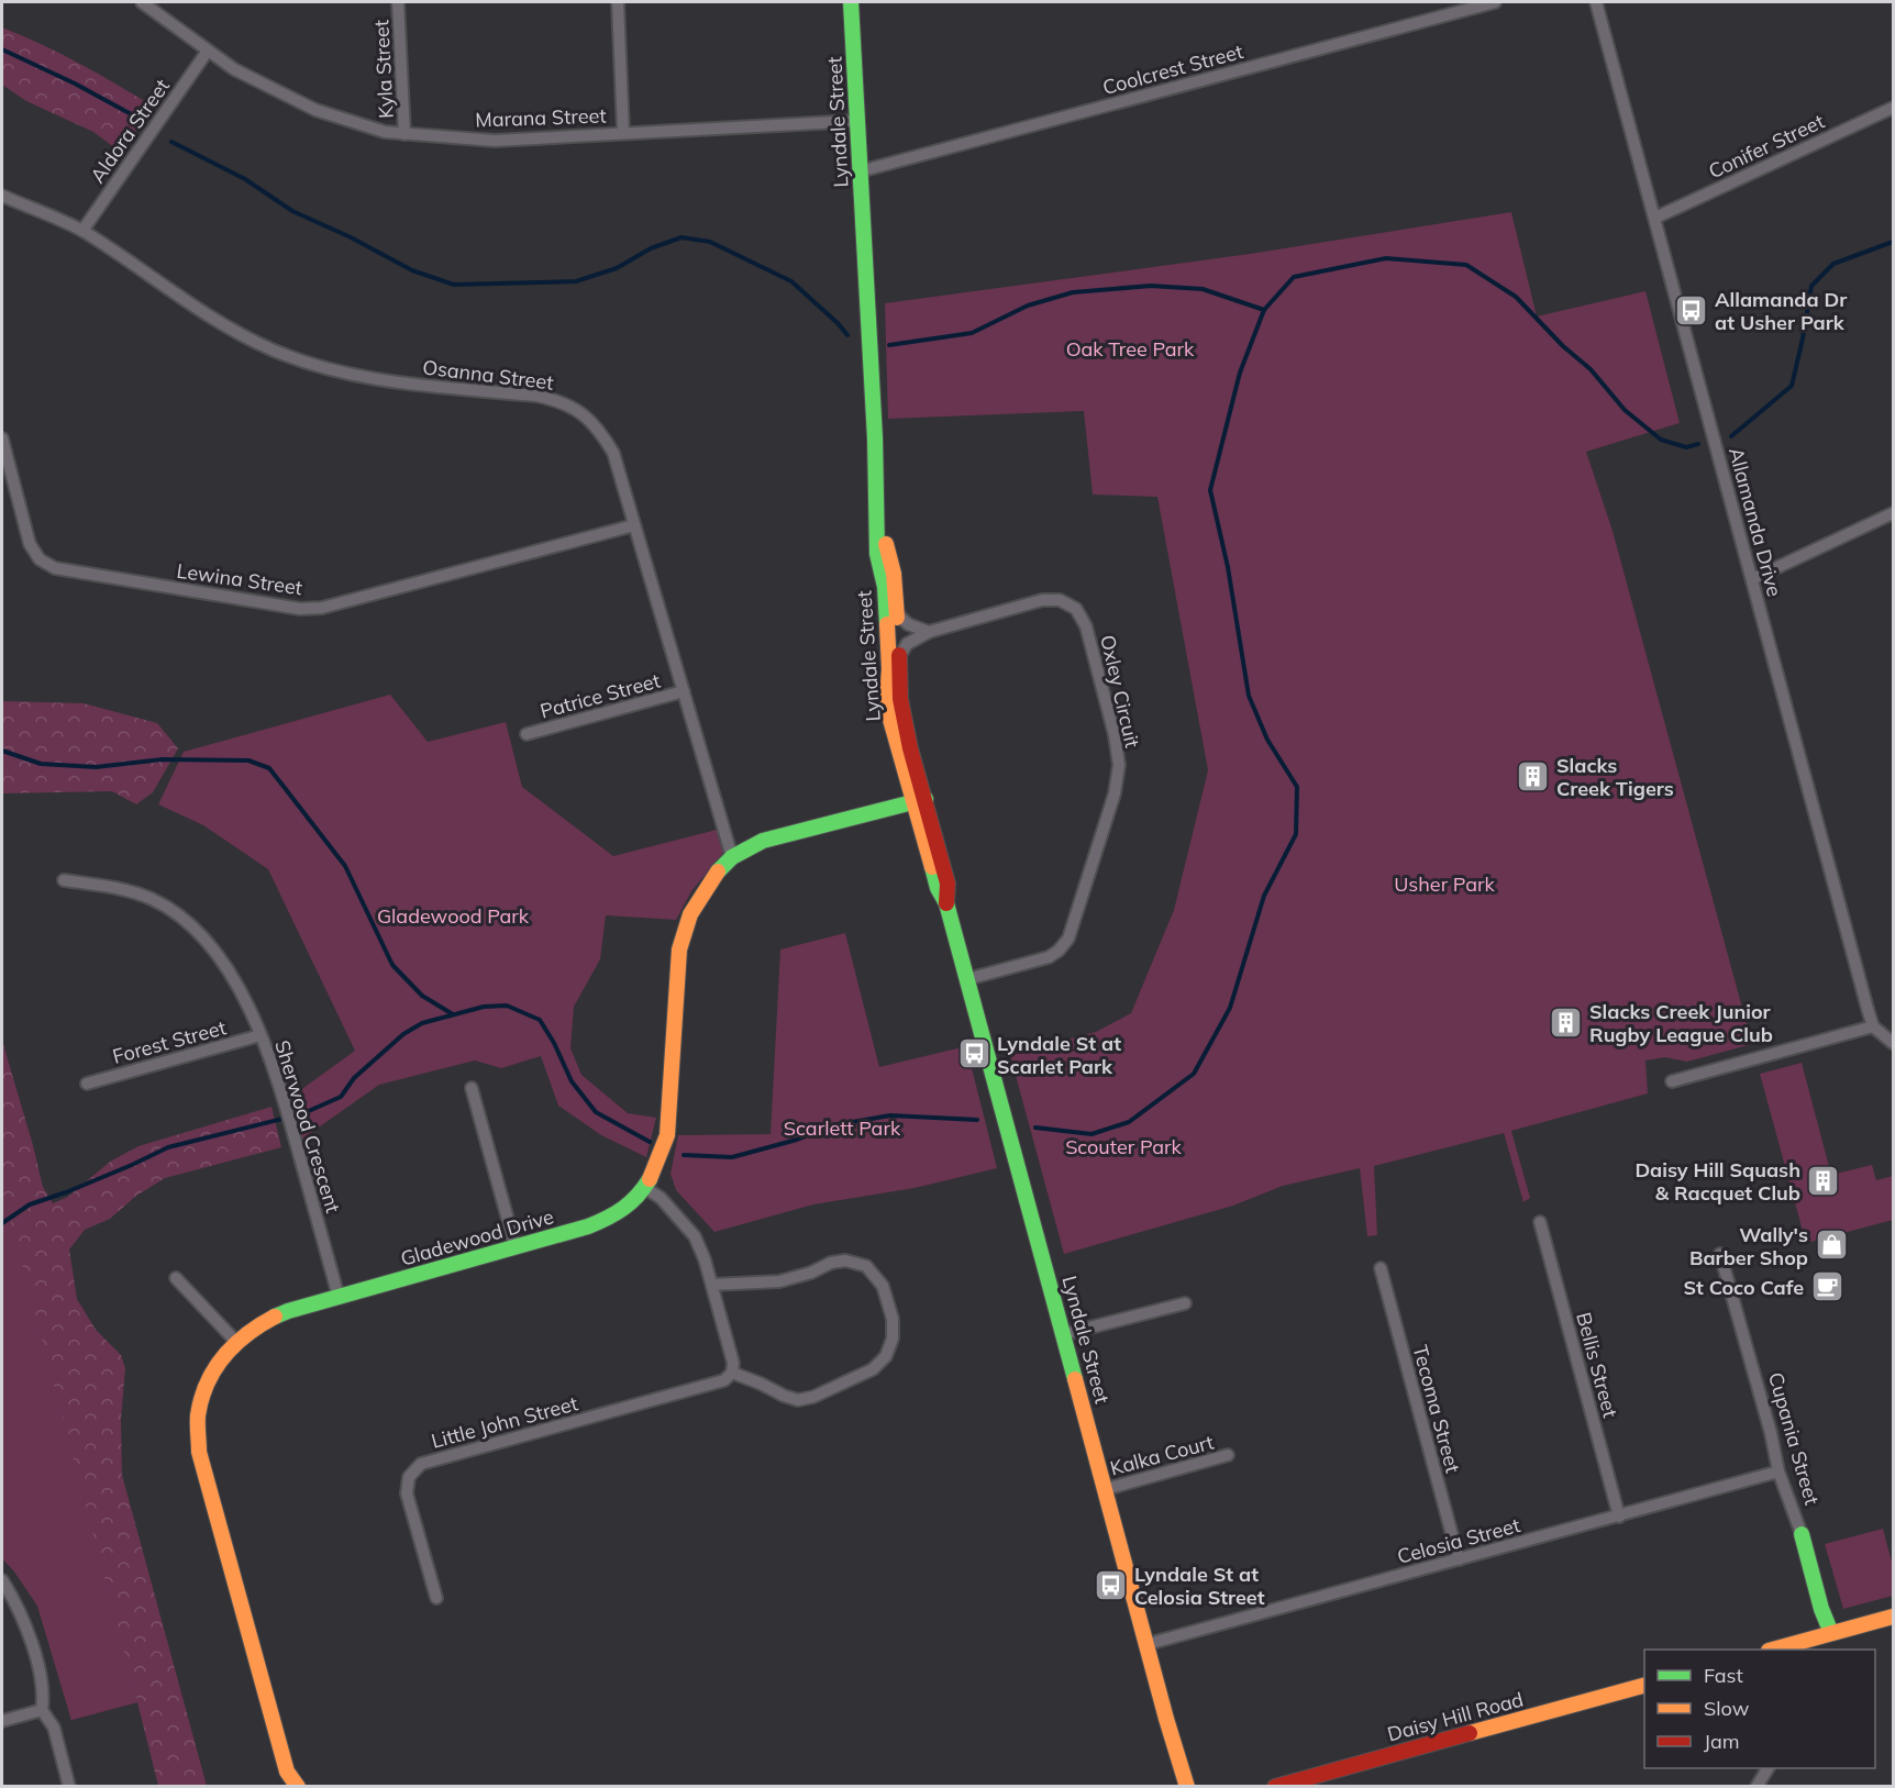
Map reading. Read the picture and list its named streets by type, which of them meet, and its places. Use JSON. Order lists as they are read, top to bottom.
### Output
{
  "streets": {
    "street": [
      "Kyla Street",
      "Coolcrest Street",
      "Marana Street",
      "Lyndale Street",
      "Aldora Street",
      "Conifer Street",
      "Osanna Street",
      "Allamanda Drive",
      "Lewina Street",
      "Oxley Circuit",
      "Patrice Street",
      "Forest Street",
      "Sherwood Crescent",
      "Gladewood Drive",
      "Bellis Street",
      "Tecoma Street",
      "Little John Street",
      "Cupania Street",
      "Kalka Court",
      "Celosia Street",
      "Daisy Hill Road"
    ]
  },
  "crossings": [
    ["Kyla Street", "Marana Street"],
    ["Coolcrest Street", "Lyndale Street"],
    ["Marana Street", "Lyndale Street"],
    ["Marana Street", "Aldora Street"],
    ["Lyndale Street", "Oxley Circuit"],
    ["Lyndale Street", "Gladewood Drive"],
    ["Lyndale Street", "Kalka Court"],
    ["Lyndale Street", "Celosia Street"],
    ["Aldora Street", "Osanna Street"],
    ["Conifer Street", "Allamanda Drive"],
    ["Osanna Street", "Lewina Street"],
    ["Osanna Street", "Patrice Street"],
    ["Osanna Street", "Gladewood Drive"],
    ["Forest Street", "Sherwood Crescent"],
    ["Sherwood Crescent", "Gladewood Drive"],
    ["Bellis Street", "Celosia Street"],
    ["Tecoma Street", "Celosia Street"],
    ["Cupania Street", "Celosia Street"]
  ],
  "parks": [
    "Oak Tree Park",
    "Usher Park",
    "Gladewood Park",
    "Scarlett Park",
    "Scouter Park"
  ],
  "places": {
    "bus stop": ["Allamanda Dr at Usher Park", "Lyndale St at Scarlet Park", "Lyndale St at Celosia Street"],
    "building": ["Slacks Creek Tigers", "Slacks Creek Junior Rugby League Club", "Daisy Hill Squash & Racquet Club"],
    "shop": ["Wally's Barber Shop"],
    "cafe": ["St Coco Cafe"]
  },
  "legend": ["Fast", "Slow", "Jam"]
}
